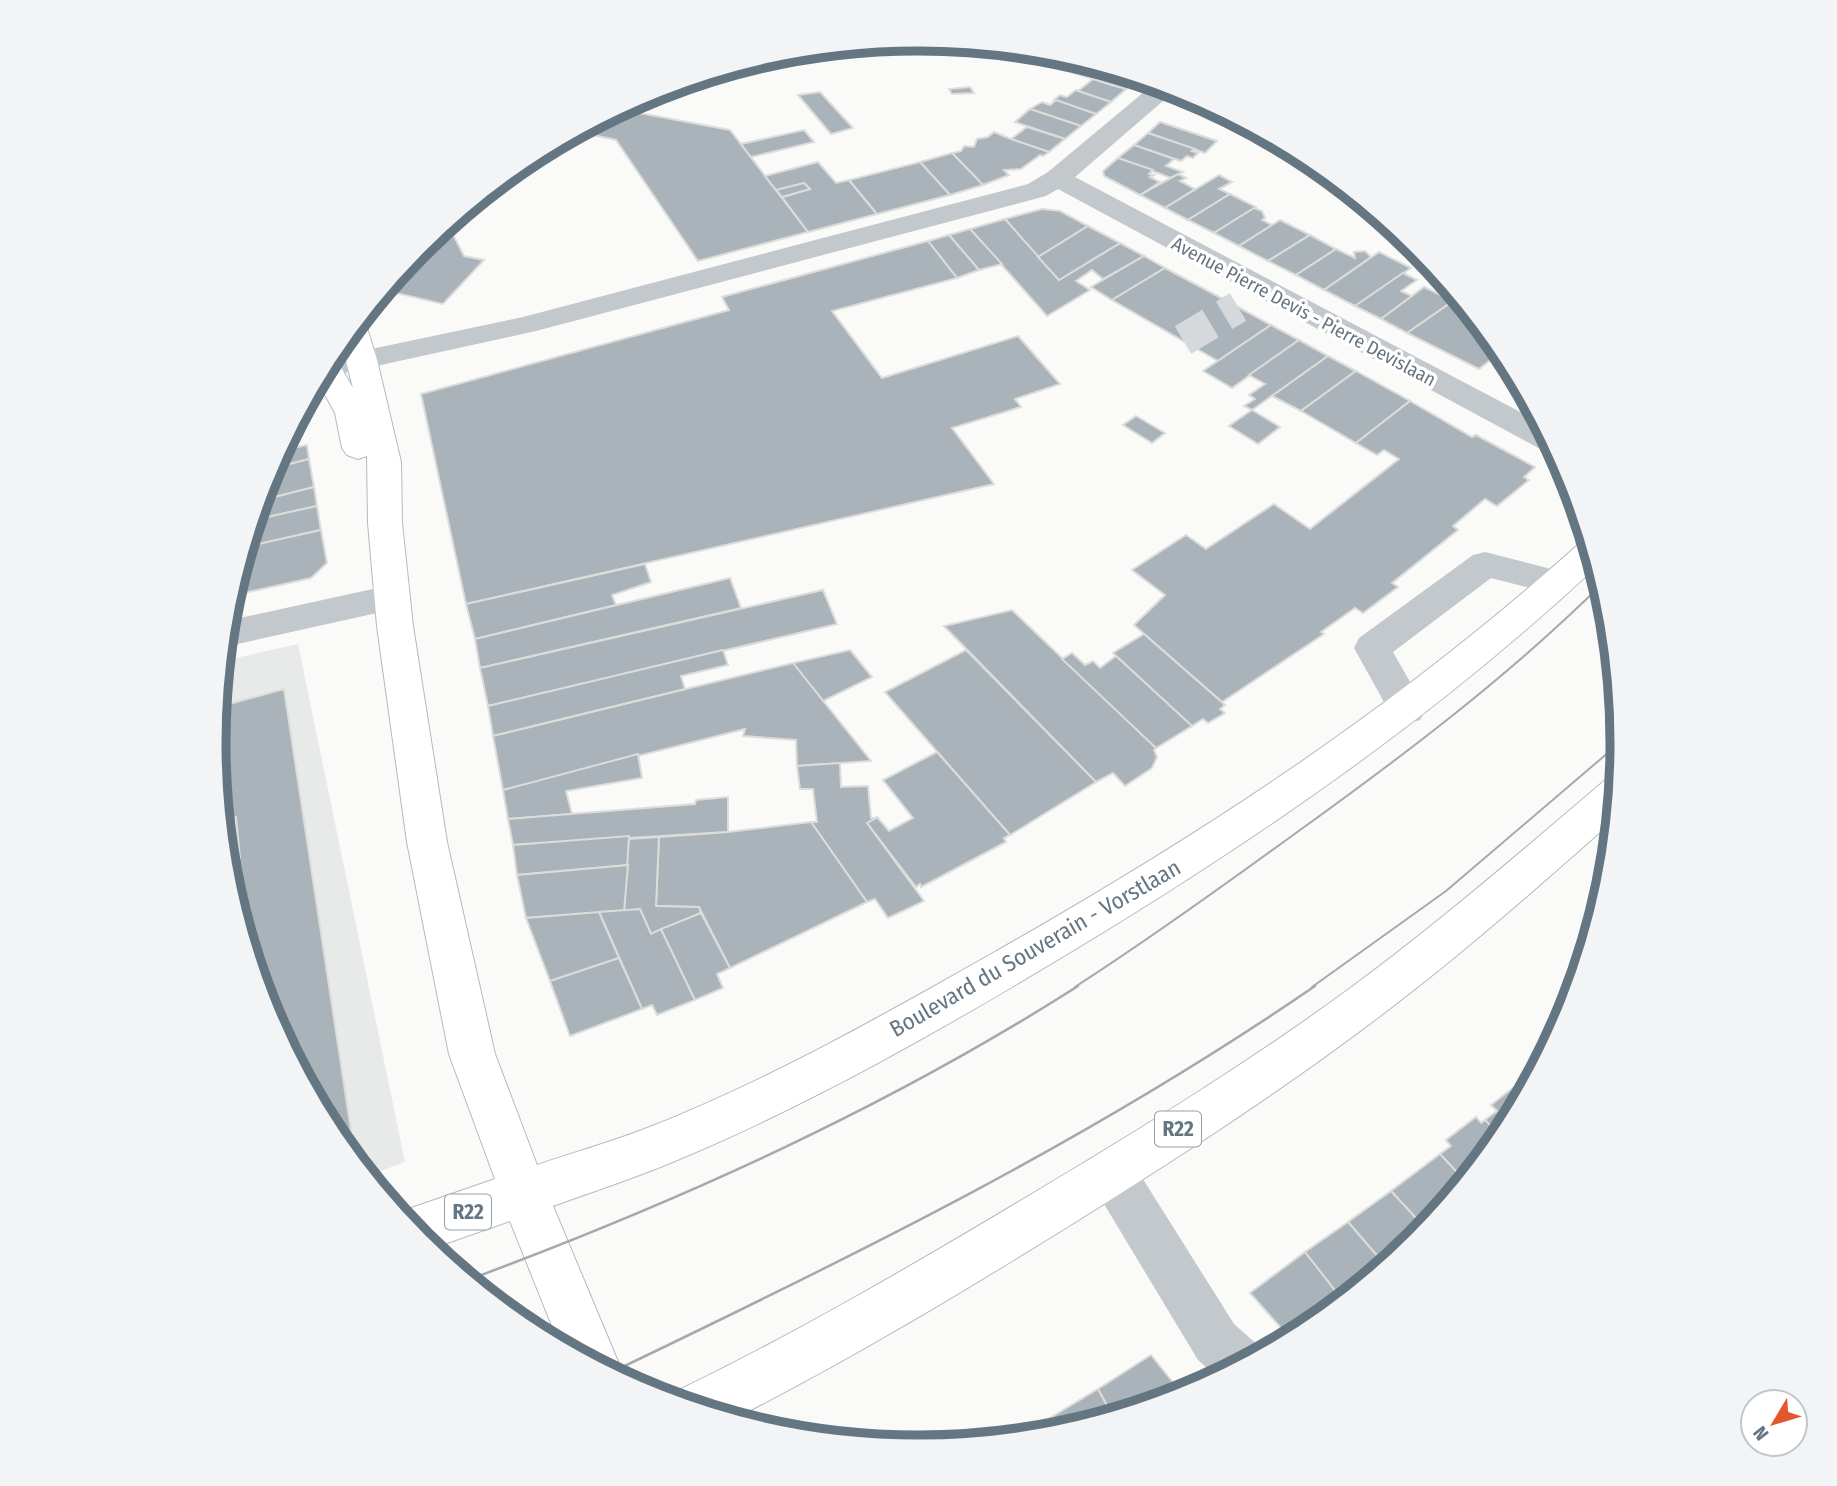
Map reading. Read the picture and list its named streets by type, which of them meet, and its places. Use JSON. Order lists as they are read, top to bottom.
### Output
{
  "streets": {
    "main road": ["Boulevard du Souverain - Vorstlaan", "R22"],
    "street": ["Avenue Pierre Devis - Pierre Devislaan"]
  },
  "north": "bottom left"
}
